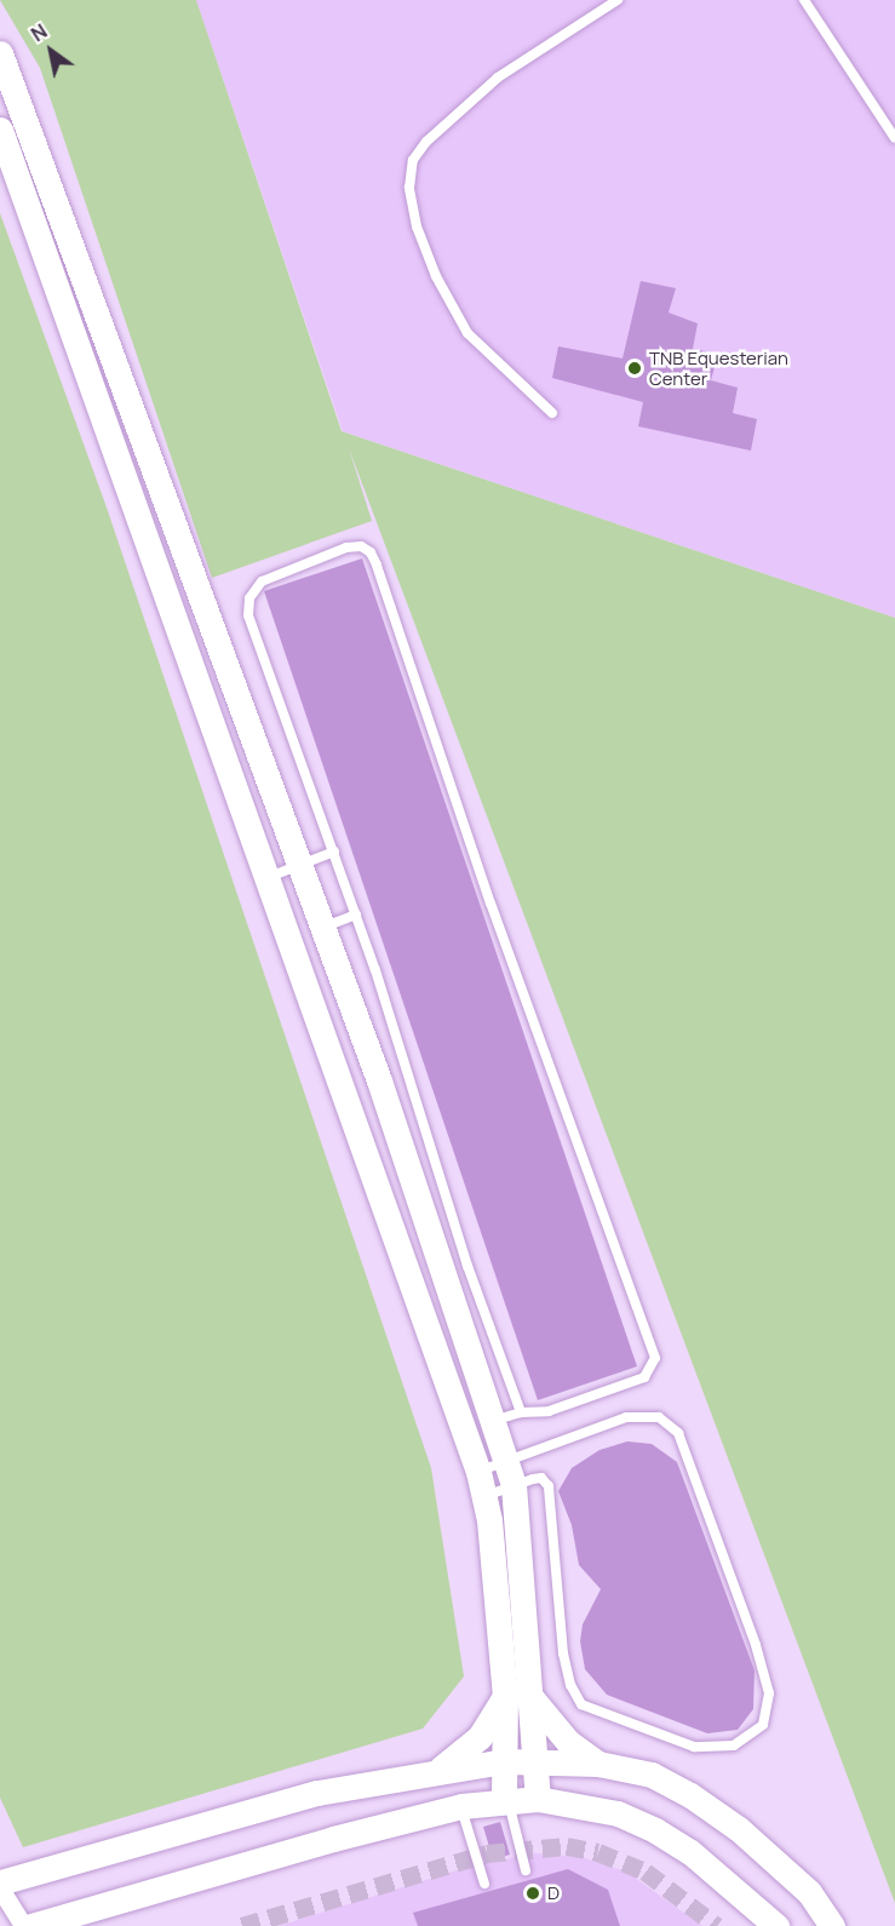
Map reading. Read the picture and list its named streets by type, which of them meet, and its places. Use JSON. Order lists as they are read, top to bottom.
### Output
{
  "places": ["TNB Equesterian Center", "D"],
  "north": "top left"
}
